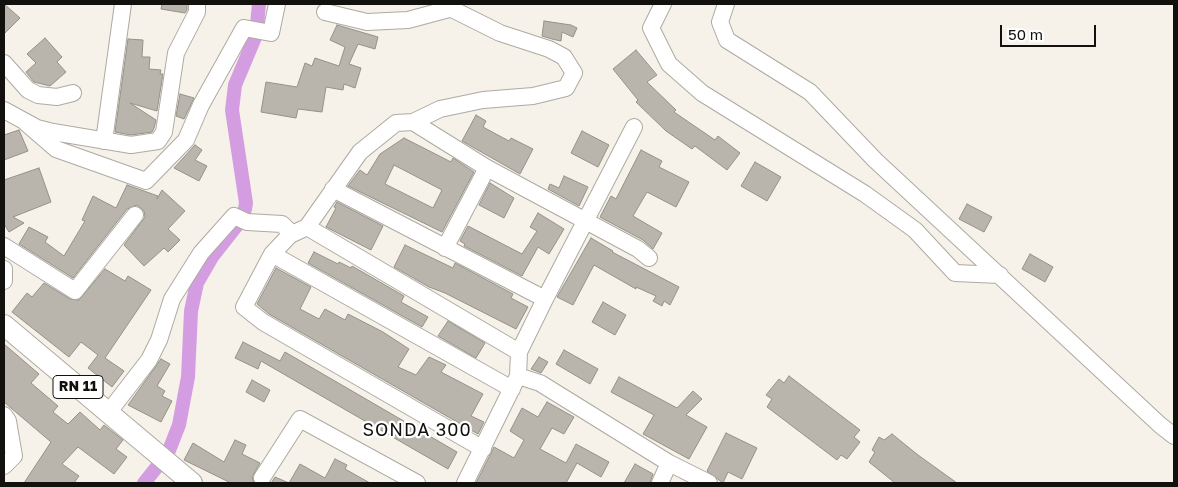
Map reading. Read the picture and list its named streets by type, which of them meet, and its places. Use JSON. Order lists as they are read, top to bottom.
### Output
{
  "streets": {
    "main road": ["RN 11"]
  },
  "districts": ["SONDA 300"],
  "scale_bar": "50 m"
}
